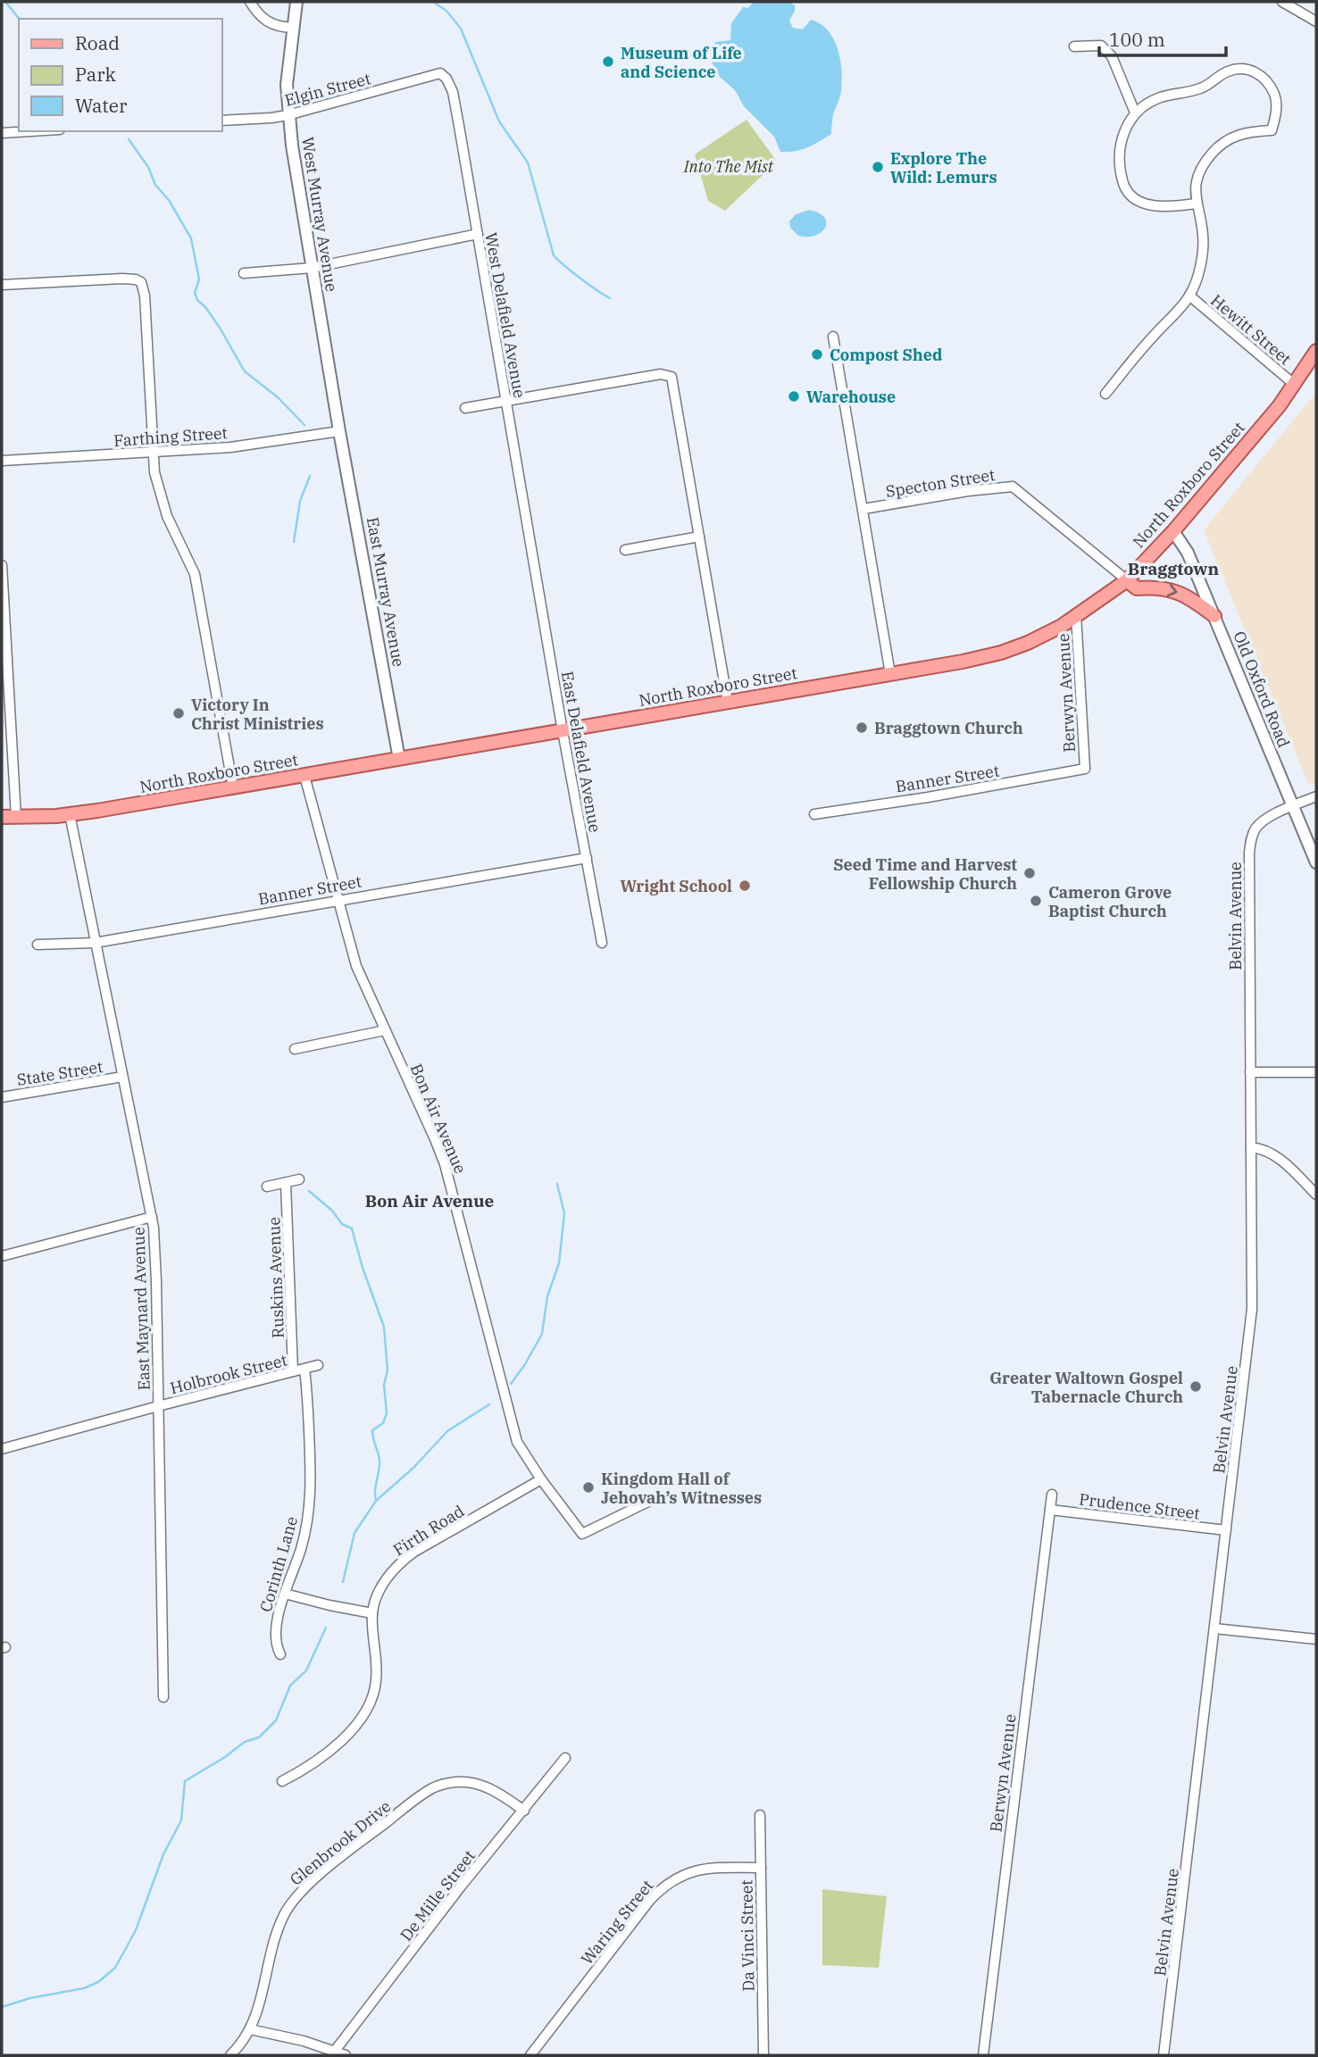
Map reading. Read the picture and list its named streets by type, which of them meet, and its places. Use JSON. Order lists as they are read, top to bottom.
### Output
{
  "streets": {
    "main road": ["North Roxboro Street"],
    "street": [
      "Elgin Street",
      "West Murray Avenue",
      "West Delafield Avenue",
      "Hewitt Street",
      "Farthing Street",
      "Specton Street",
      "East Murray Avenue",
      "Old Oxford Road",
      "Berwyn Avenue",
      "East Delafield Avenue",
      "Banner Street",
      "Belvin Avenue",
      "State Street",
      "Bon Air Avenue",
      "Ruskins Avenue",
      "East Maynard Avenue",
      "Holbrook Street",
      "Prudence Street",
      "Firth Road",
      "Corinth Lane",
      "Glenbrook Drive",
      "De Mille Street",
      "Waring Street",
      "Da Vinci Street"
    ]
  },
  "crossings": [
    ["Elgin Street", "West Murray Avenue"],
    ["Elgin Street", "West Delafield Avenue"],
    ["West Murray Avenue", "Farthing Street"],
    ["West Murray Avenue", "East Murray Avenue"],
    ["West Delafield Avenue", "East Delafield Avenue"],
    ["Hewitt Street", "North Roxboro Street"],
    ["Farthing Street", "East Murray Avenue"],
    ["Specton Street", "North Roxboro Street"],
    ["North Roxboro Street", "East Murray Avenue"],
    ["North Roxboro Street", "Old Oxford Road"],
    ["North Roxboro Street", "Berwyn Avenue"],
    ["North Roxboro Street", "East Delafield Avenue"],
    ["North Roxboro Street", "Bon Air Avenue"],
    ["North Roxboro Street", "East Maynard Avenue"],
    ["Old Oxford Road", "Belvin Avenue"],
    ["Berwyn Avenue", "Banner Street"],
    ["Berwyn Avenue", "Prudence Street"],
    ["East Delafield Avenue", "Banner Street"],
    ["Banner Street", "Bon Air Avenue"],
    ["Banner Street", "East Maynard Avenue"],
    ["Belvin Avenue", "Prudence Street"],
    ["State Street", "East Maynard Avenue"],
    ["Bon Air Avenue", "Firth Road"],
    ["Ruskins Avenue", "Holbrook Street"],
    ["East Maynard Avenue", "Holbrook Street"],
    ["Holbrook Street", "Corinth Lane"],
    ["Glenbrook Drive", "De Mille Street"],
    ["Waring Street", "Da Vinci Street"]
  ],
  "districts": ["Braggtown", "Bon Air Avenue"],
  "parks": ["Into The Mist"],
  "places": [
    "Museum of Life and Science",
    "Explore The Wild: Lemurs",
    "Compost Shed",
    "Warehouse",
    "Victory In Christ Ministries",
    "Braggtown Church",
    "Seed Time and Harvest Fellowship Church",
    "Wright School",
    "Cameron Grove Baptist Church",
    "Greater Waltown Gospel Tabernacle Church",
    "Kingdom Hall of Jehovah’s Witnesses"
  ],
  "legend": ["Road", "Park", "Water"],
  "scale_bar": "100 m"
}
